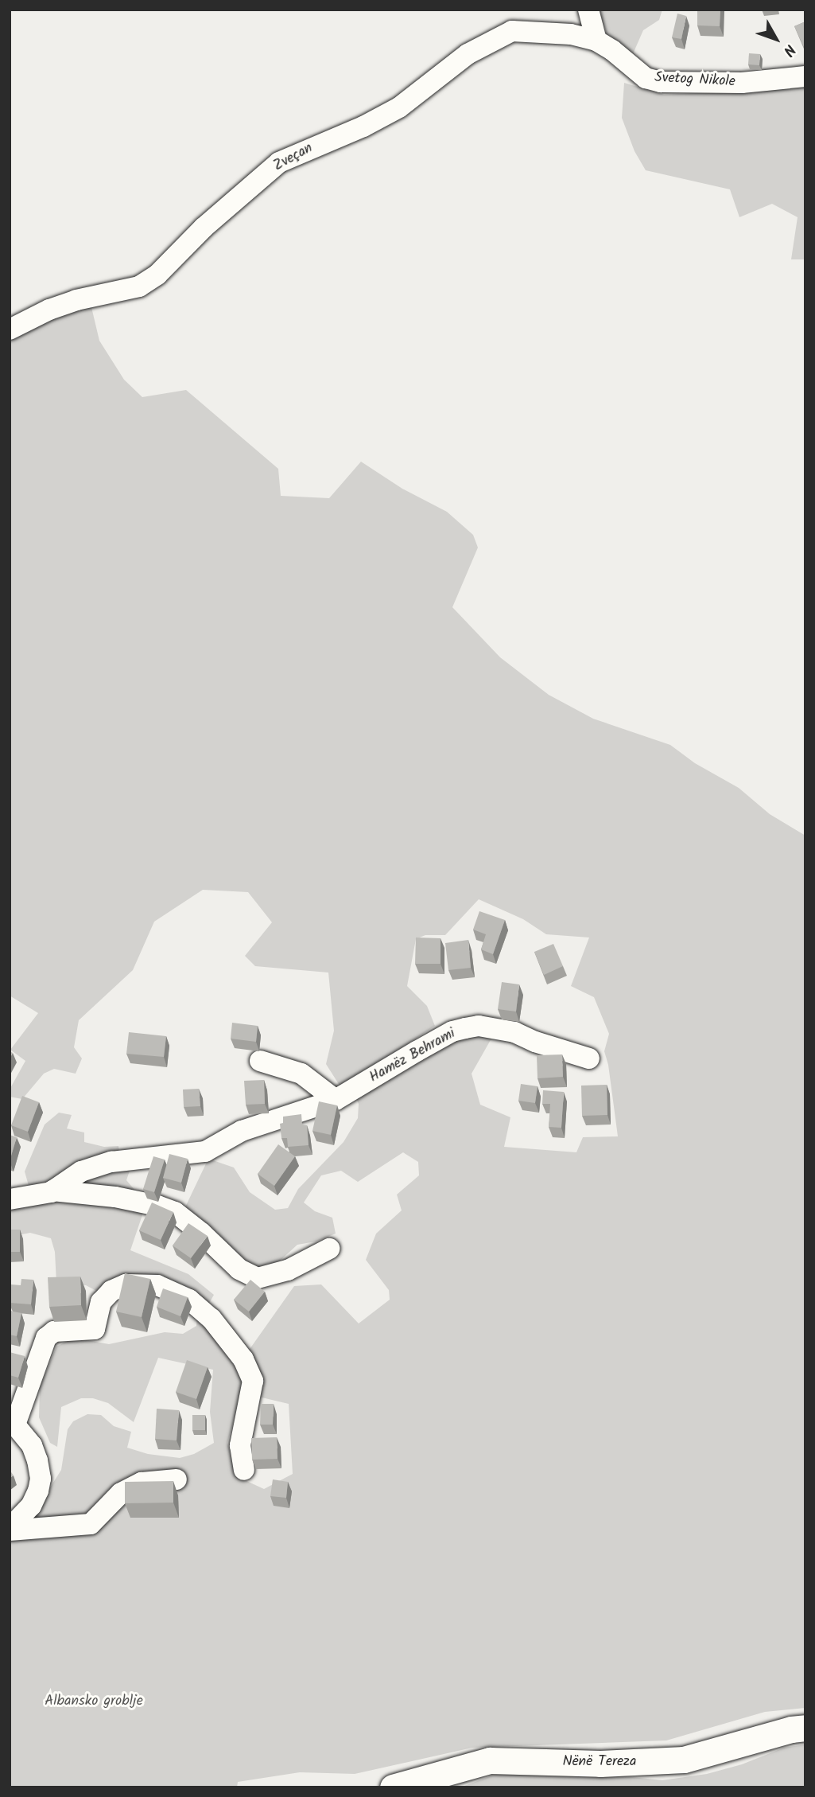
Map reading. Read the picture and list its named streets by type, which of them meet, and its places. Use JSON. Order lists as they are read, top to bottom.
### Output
{
  "streets": {
    "main road": ["Nënë Tereza"],
    "street": ["Svetog Nikole", "Zveçan", "Hamëz Behrami"]
  },
  "crossings": [
    ["Svetog Nikole", "Zveçan"]
  ],
  "parks": ["Albansko groblje"],
  "north": "bottom right"
}
